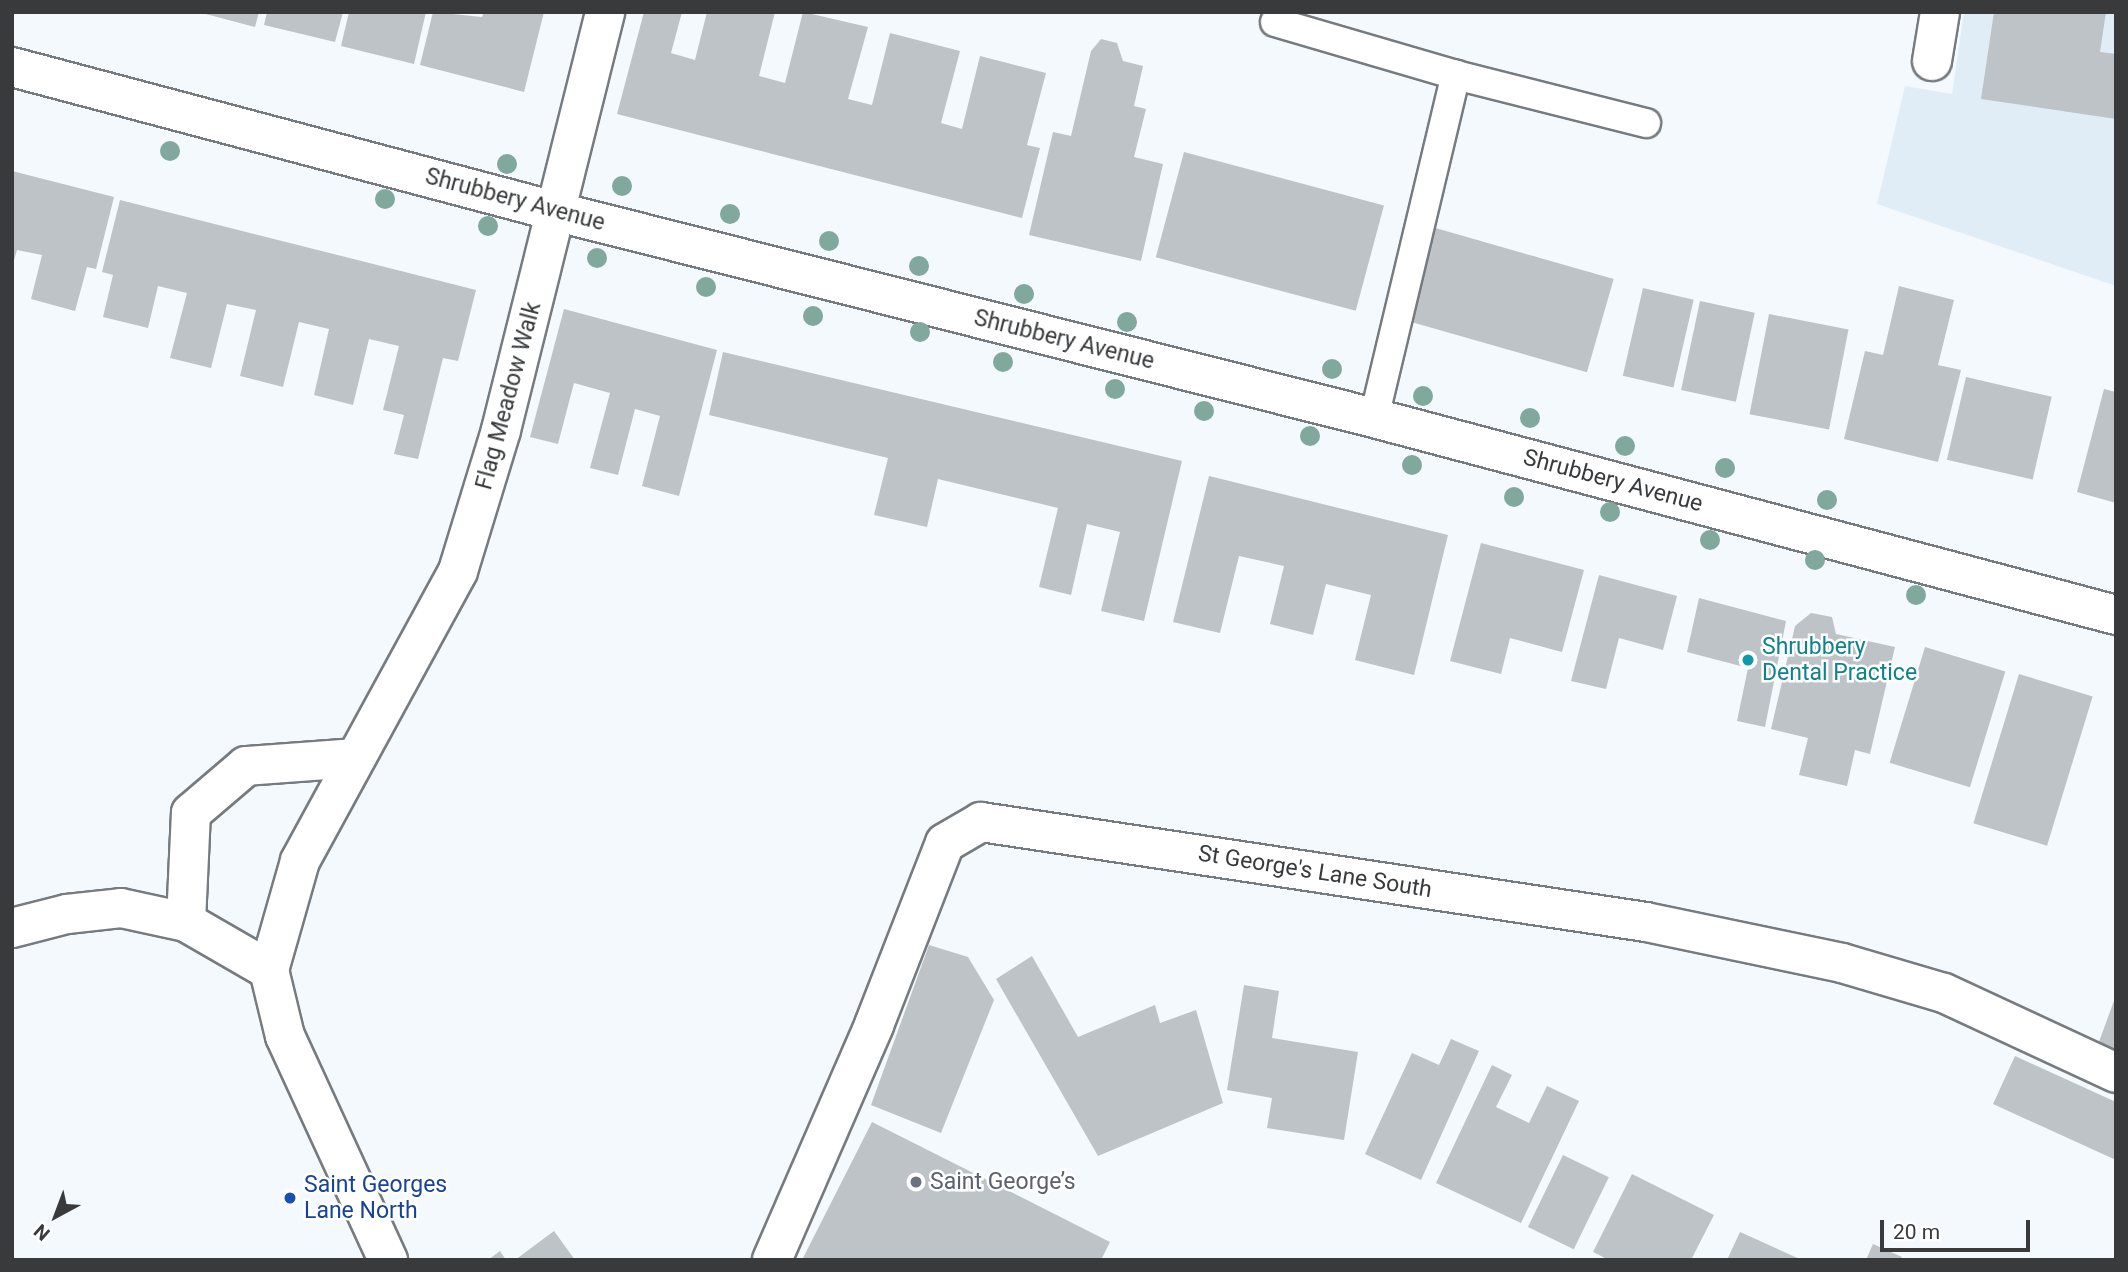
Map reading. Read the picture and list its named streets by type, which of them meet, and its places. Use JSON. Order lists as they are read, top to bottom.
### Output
{
  "streets": {
    "street": ["Shrubbery Avenue", "Flag Meadow Walk", "St George's Lane South"]
  },
  "crossings": [
    ["Shrubbery Avenue", "Flag Meadow Walk"]
  ],
  "places": ["Shrubbery Dental Practice", "Saint George’s", "Saint Georges Lane North"],
  "scale_bar": "20 m",
  "north": "bottom left"
}
